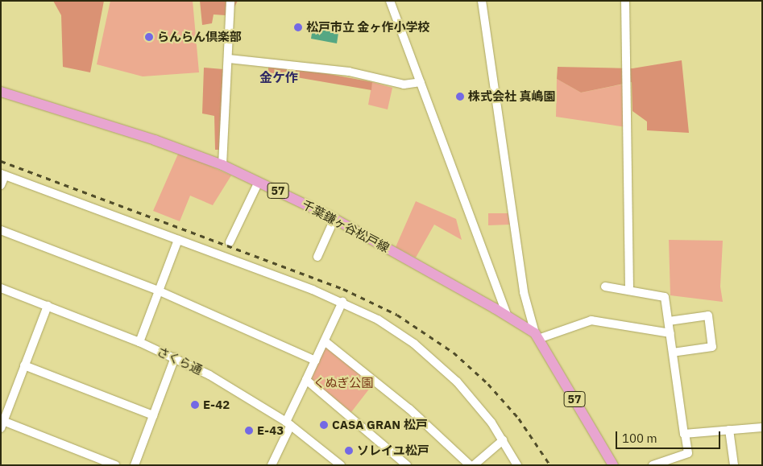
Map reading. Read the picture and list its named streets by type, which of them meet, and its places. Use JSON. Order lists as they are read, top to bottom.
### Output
{
  "streets": {
    "main road": ["57", "千葉鎌ヶ谷松戸線"],
    "street": ["さくら通"]
  },
  "districts": ["金ケ作"],
  "parks": ["くぬぎ公園"],
  "places": [
    "松戸市立 金ヶ作小学校",
    "らんらん倶楽部",
    "株式会社 真嶋園",
    "E-42",
    "CASA GRAN 松戸",
    "E-43",
    "ソレイユ松戸"
  ],
  "scale_bar": "100 m"
}
